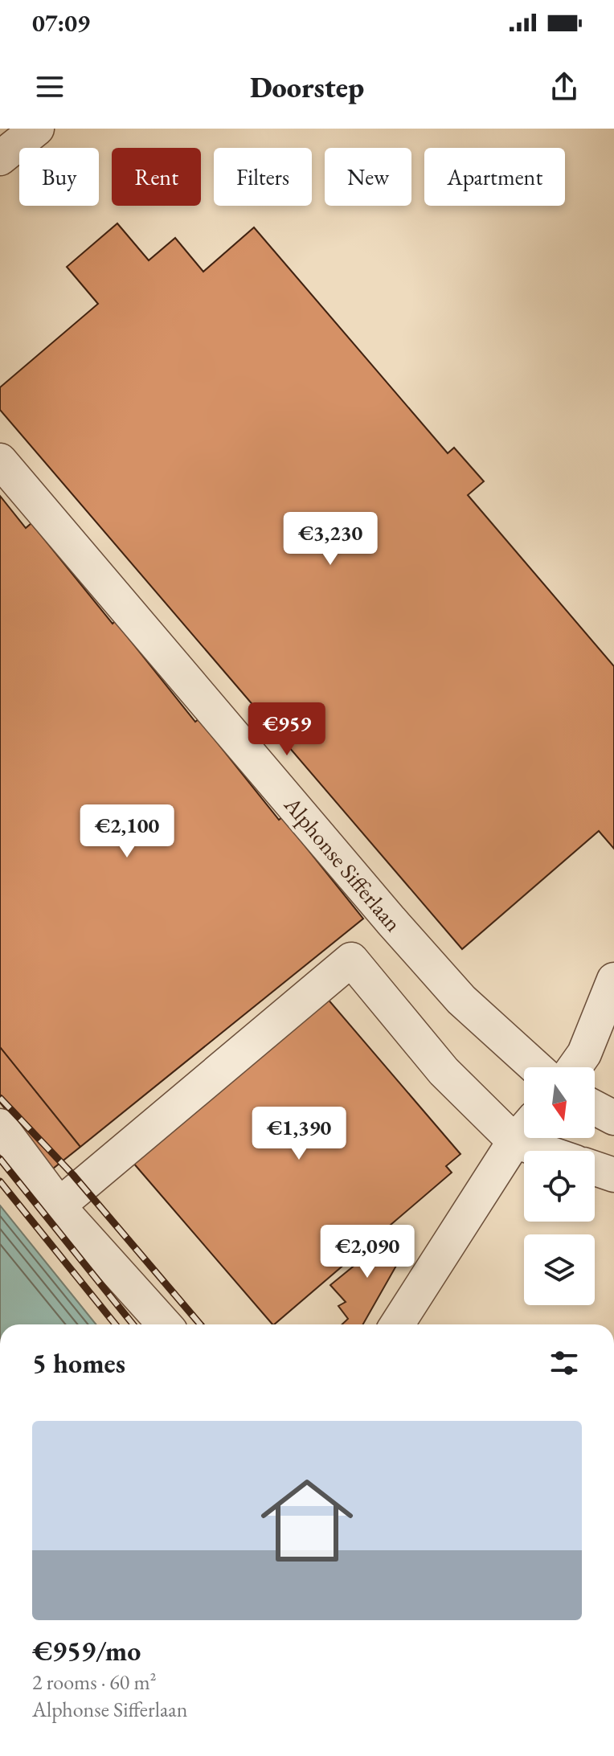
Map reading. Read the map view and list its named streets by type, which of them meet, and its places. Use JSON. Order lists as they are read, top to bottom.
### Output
{
  "streets": {
    "street": ["Alphonse Sifferlaan"]
  },
  "north": "bottom",
  "page": {
    "status": "07:09",
    "header": "Doorstep",
    "chip": [
      "Buy",
      "Rent",
      "Filters",
      "New",
      "Apartment"
    ],
    "price": [
      "€3,230",
      "€959",
      "€2,100",
      "€1,390",
      "€2,090"
    ],
    "heading": "5 homes",
    "list": [
      {
        "name": "€959/mo",
        "note": "2 rooms · 60 m² · Alphonse Sifferlaan"
      }
    ]
  }
}
